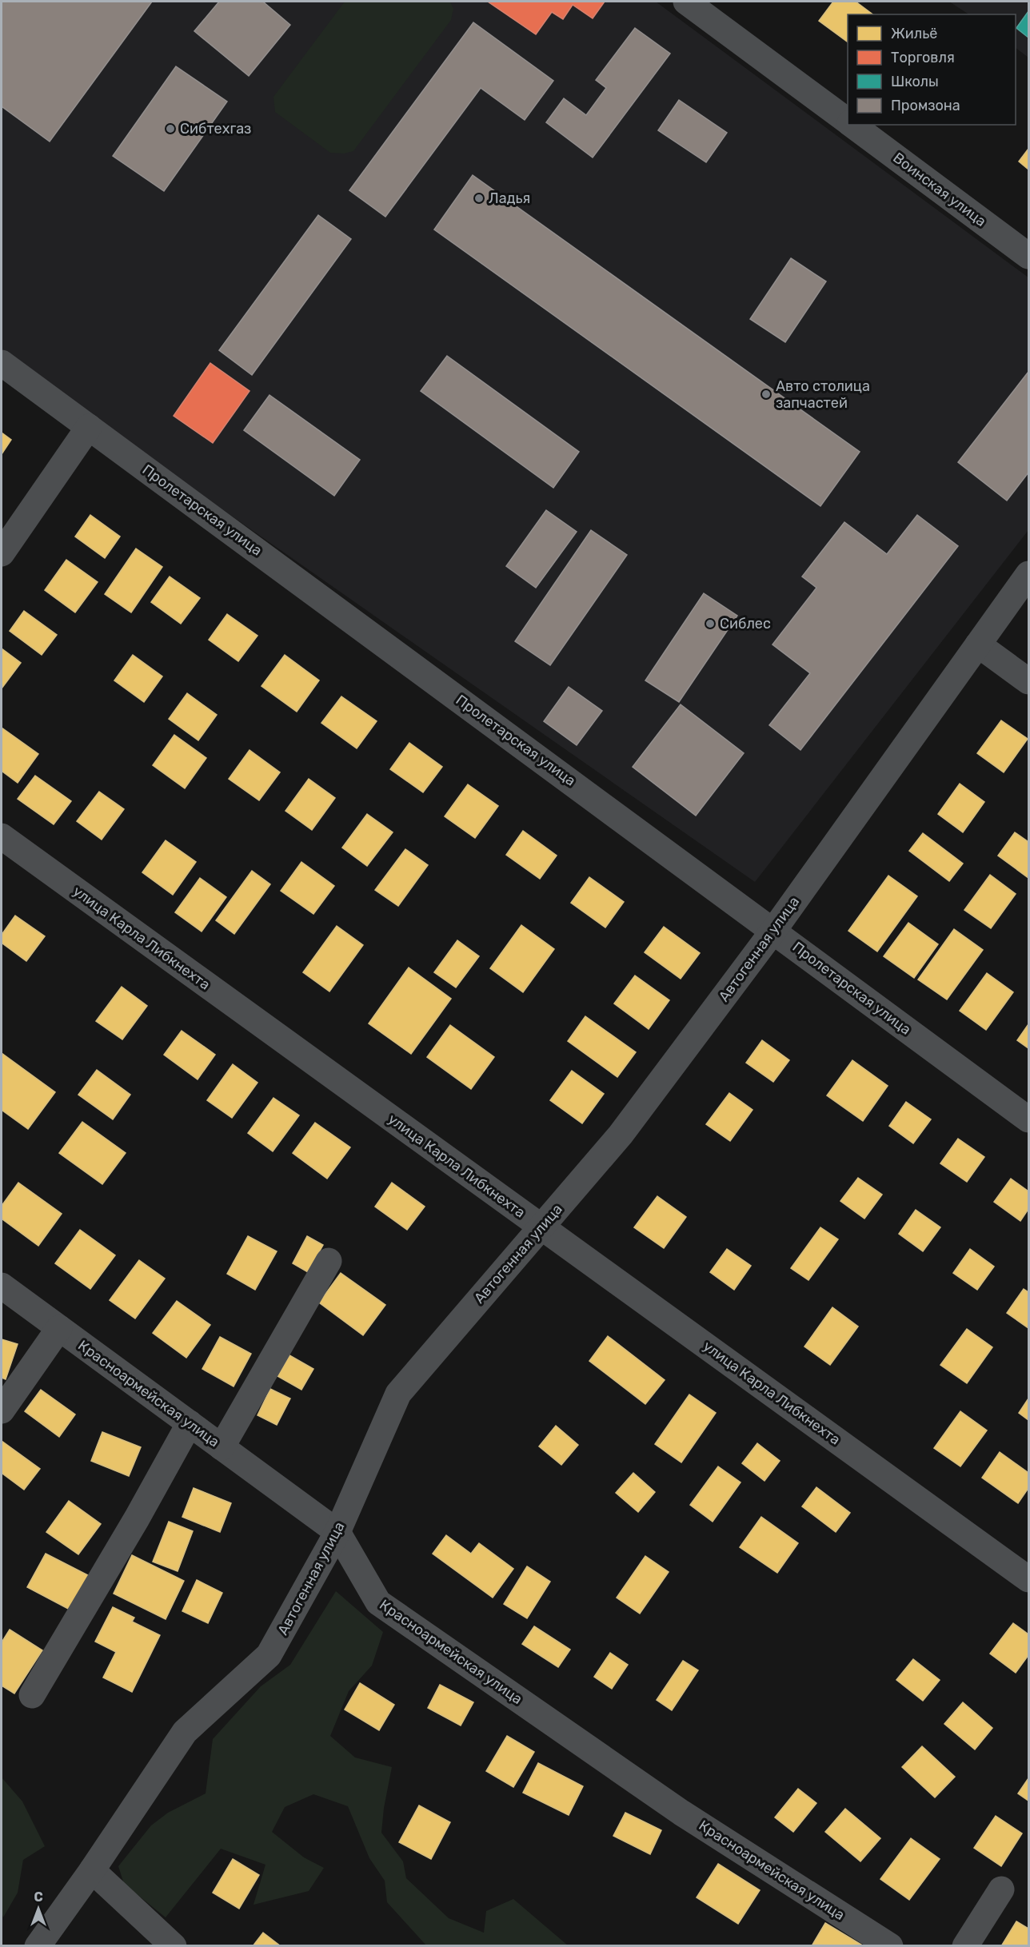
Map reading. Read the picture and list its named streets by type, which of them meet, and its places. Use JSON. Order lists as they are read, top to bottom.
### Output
{
  "streets": {
    "street": [
      "Воинская улица",
      "Пролетарская улица",
      "улица Карла Либкнехта",
      "Автогенная улица",
      "Красноармейская улица"
    ]
  },
  "crossings": [
    ["Пролетарская улица", "Автогенная улица"],
    ["улица Карла Либкнехта", "Автогенная улица"],
    ["Автогенная улица", "Красноармейская улица"]
  ],
  "places": [
    "Сибтехгаз",
    "Ладья",
    "Авто столица запчастей",
    "Сиблес"
  ],
  "legend": [
    "Жильё",
    "Торговля",
    "Школы",
    "Промзона"
  ],
  "north": "top"
}
